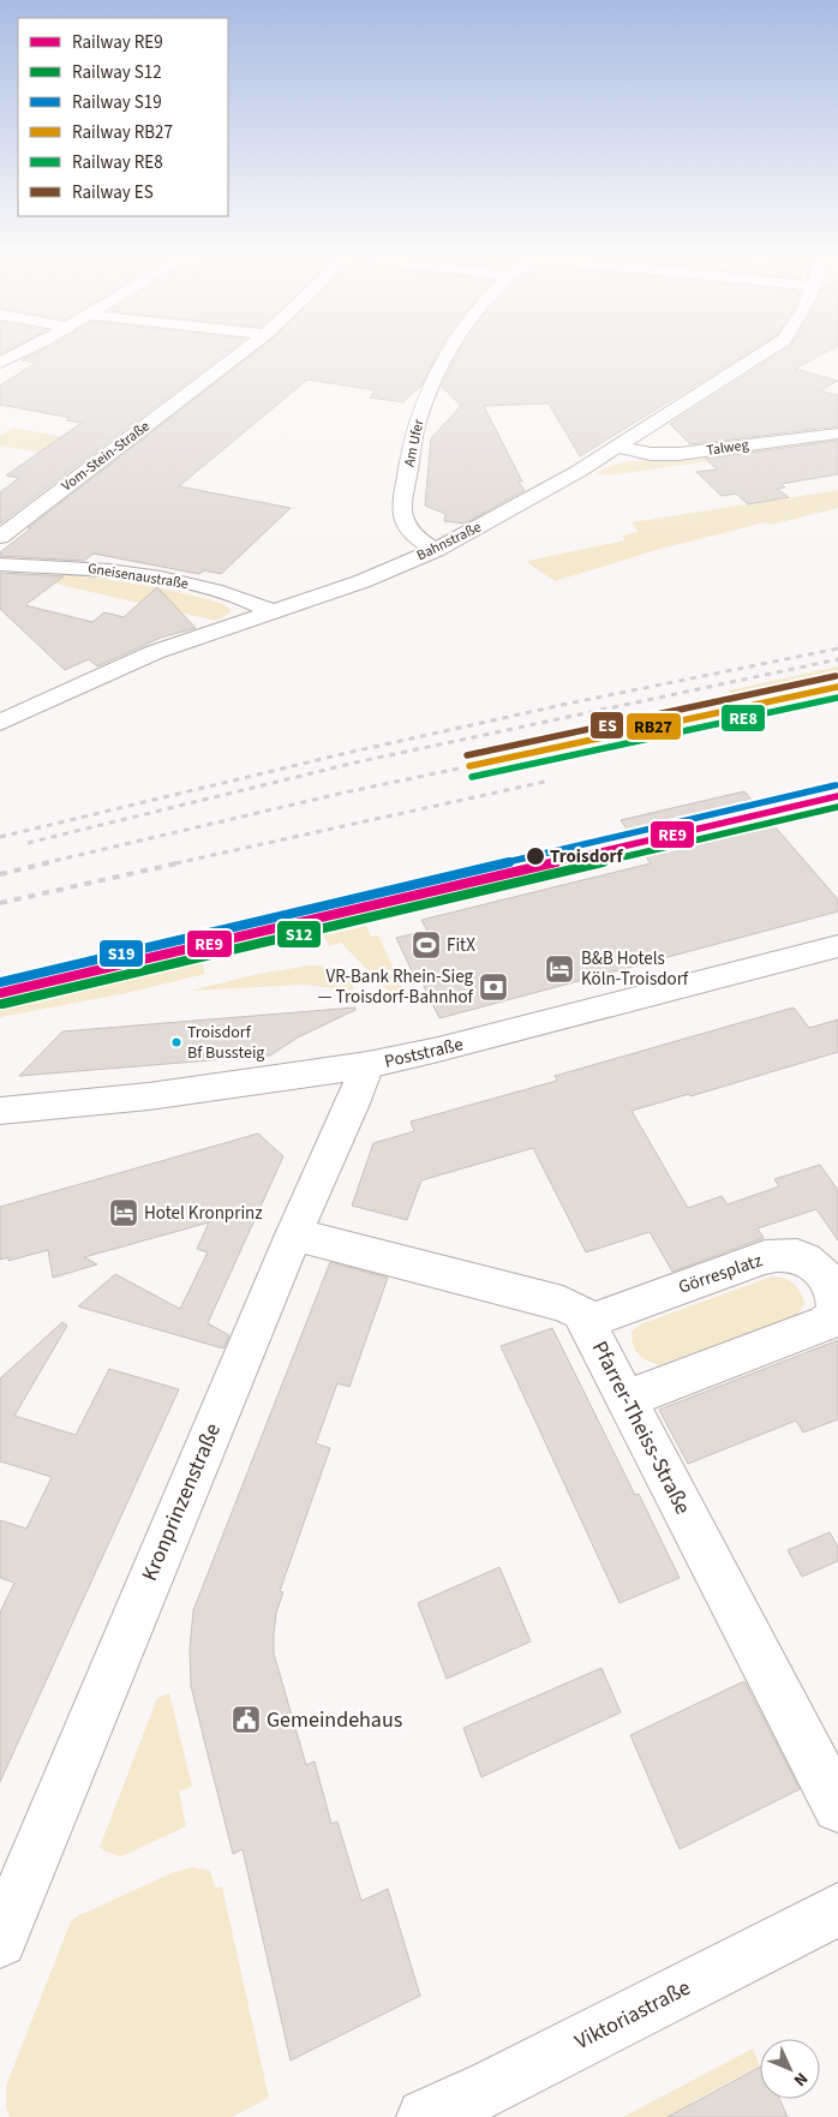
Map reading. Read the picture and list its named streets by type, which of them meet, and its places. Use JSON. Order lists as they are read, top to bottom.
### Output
{
  "streets": {
    "street": [
      "Am Ufer",
      "Talweg",
      "Vom-Stein-Straße",
      "Bahnstraße",
      "Gneisenaustraße",
      "Poststraße",
      "Görresplatz",
      "Pfarrer-Theiss-Straße",
      "Kronprinzenstraße",
      "Viktoriastraße"
    ]
  },
  "crossings": [
    ["Am Ufer", "Bahnstraße"],
    ["Talweg", "Bahnstraße"],
    ["Bahnstraße", "Gneisenaustraße"],
    ["Poststraße", "Kronprinzenstraße"],
    ["Görresplatz", "Pfarrer-Theiss-Straße"],
    ["Pfarrer-Theiss-Straße", "Kronprinzenstraße"]
  ],
  "places": {
    "other": ["Troisdorf", "Troisdorf Bf Bussteig"],
    "sports": ["FitX"],
    "hotel": ["B&B Hotels Köln-Troisdorf", "Hotel Kronprinz"],
    "bank": ["VR-Bank Rhein-Sieg — Troisdorf-Bahnhof"],
    "public building": ["Gemeindehaus"]
  },
  "lines": [
    "rail line ES",
    "rail line RB27",
    "rail line RE8",
    "rail line S19",
    "rail line RE9",
    "rail line S12"
  ],
  "legend": [
    "Railway RE9",
    "Railway S12",
    "Railway S19",
    "Railway RB27",
    "Railway RE8",
    "Railway ES"
  ],
  "north": "bottom right"
}
